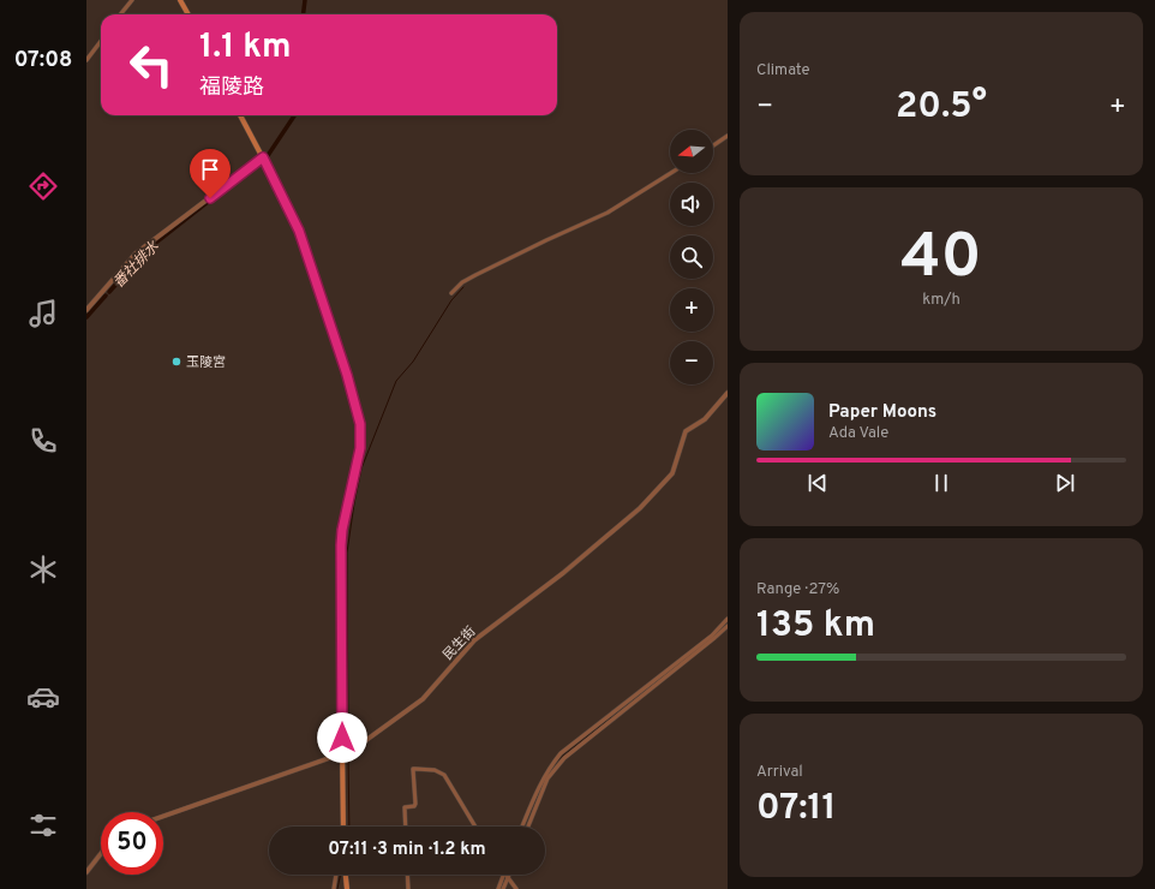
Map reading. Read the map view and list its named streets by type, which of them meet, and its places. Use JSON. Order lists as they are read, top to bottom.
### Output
{
  "streets": {
    "street": ["民生街"]
  },
  "water": ["番社排水"],
  "places": ["玉陵宮"],
  "north": "left",
  "page": {
    "tabs": "07:08",
    "tile": [
      "Climate",
      ["40", "km/h"],
      ["Range · 27%", "135 km"],
      ["Arrival", "07:11"]
    ],
    "turn": ["1.1 km", "福陵路"],
    "heat": ["−", "20.5°", "+"],
    "map_buttons": ["+", "−"],
    "song": ["Paper Moons", "Ada Vale"],
    "limit": "50",
    "trip": "07:11 · 3 min · 1.2 km"
  }
}
